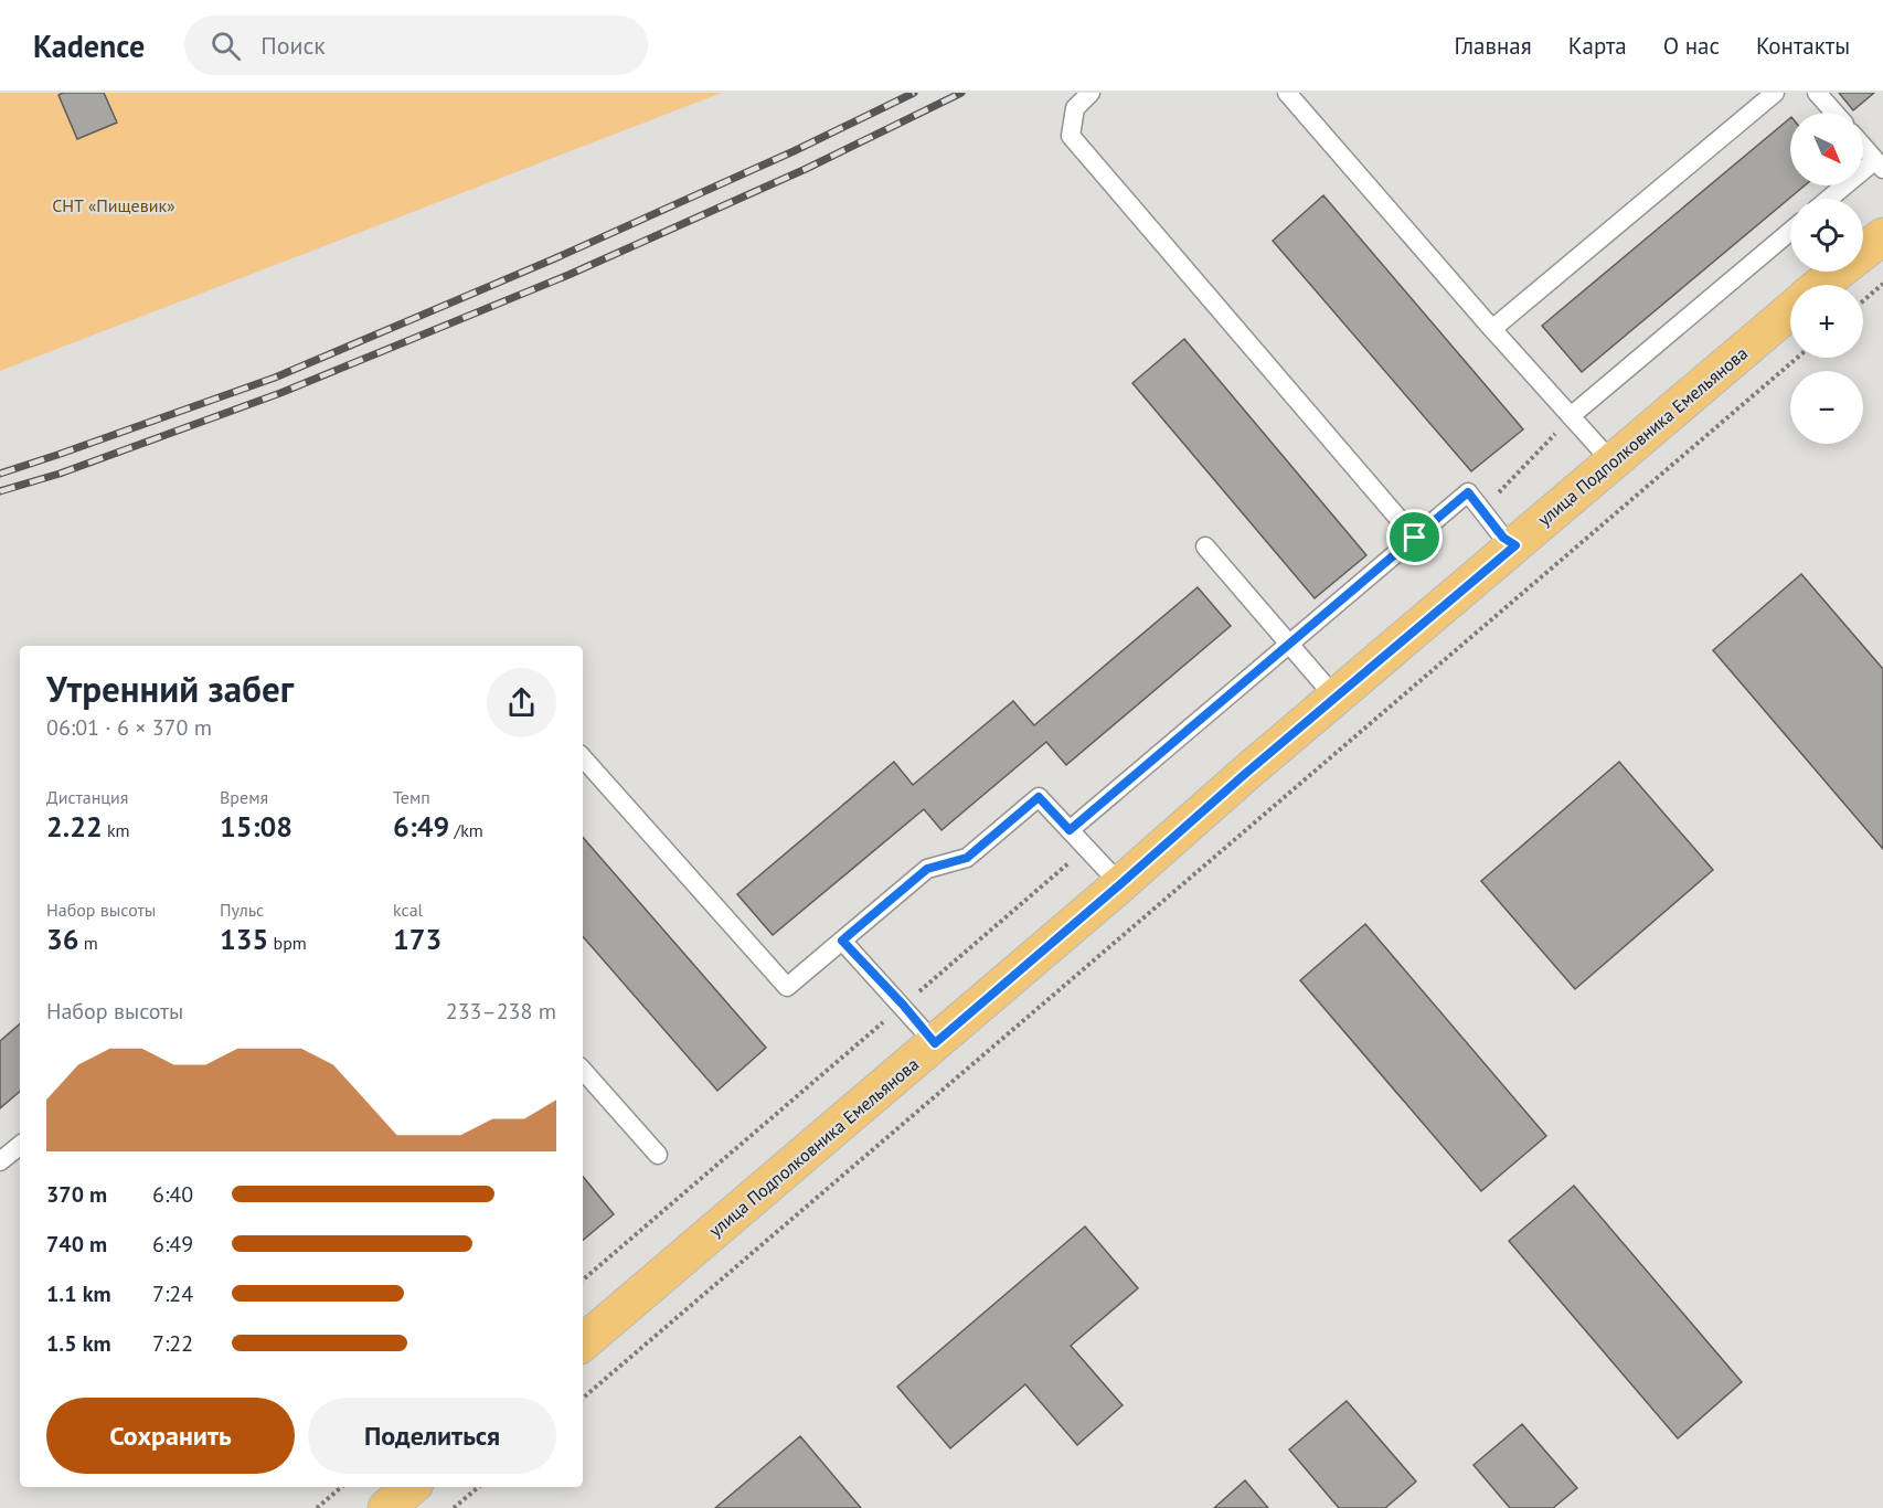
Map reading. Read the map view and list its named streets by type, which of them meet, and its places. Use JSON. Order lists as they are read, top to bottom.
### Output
{
  "streets": {
    "main road": ["улица Подполковника Емельянова"]
  },
  "parks": ["СНТ «Пищевик»"],
  "north": "bottom right",
  "page": {
    "header": "Kadence",
    "search": "Поиск",
    "nav": [
      "Главная",
      "Карта",
      "О нас",
      "Контакты"
    ],
    "map_buttons": ["+", "−"],
    "heading": ["Утренний забег", "06:01 · 6 × 370 m"],
    "stats": [
      ["Дистанция", "2.22 km"],
      ["Время", "15:08"],
      ["Темп", "6:49 /km"],
      ["Набор высоты", "36 m"],
      ["Пульс", "135 bpm"],
      ["kcal", "173"]
    ],
    "chart": ["Набор высоты", "233–238 m"],
    "list": [
      {
        "name": "370 m",
        "note": "6:40"
      },
      {
        "name": "740 m",
        "note": "6:49"
      },
      {
        "name": "1.1 km",
        "note": "7:24"
      },
      {
        "name": "1.5 km",
        "note": "7:22"
      }
    ],
    "buttons": ["Сохранить", "Поделиться"]
  }
}
